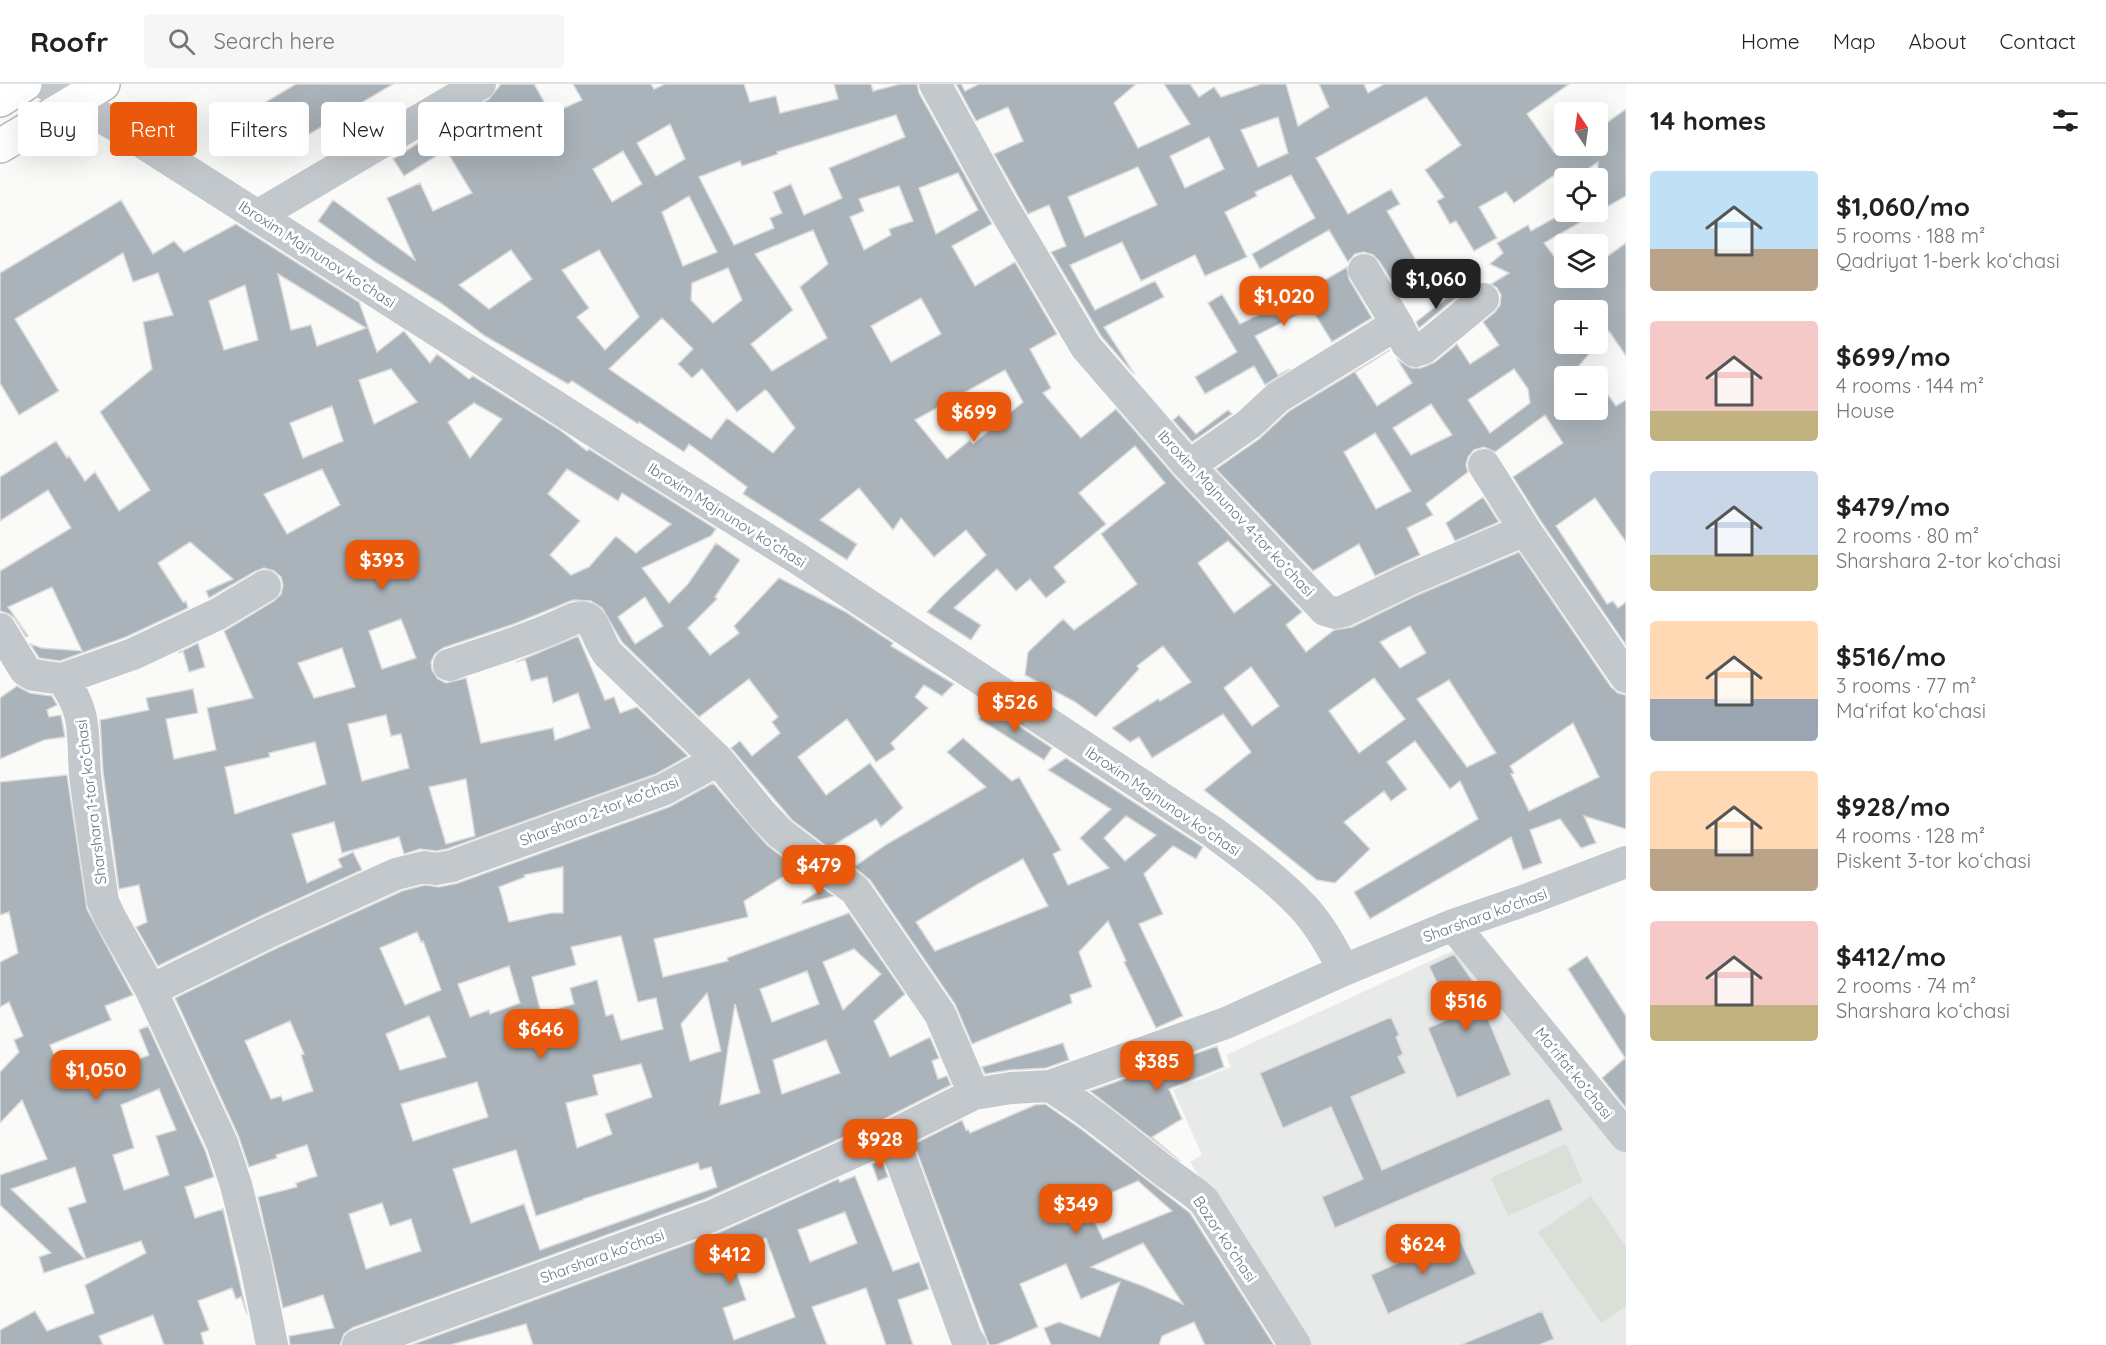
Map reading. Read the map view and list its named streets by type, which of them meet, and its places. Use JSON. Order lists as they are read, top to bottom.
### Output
{
  "streets": {
    "street": [
      "Ibroxim Majnunov koʻchasi",
      "Ibroxim Majnunov 4-tor koʻchasi",
      "Sharshara 1-tor koʻchasi",
      "Sharshara 2-tor koʻchasi",
      "Sharshara ko'chasi",
      "Maʻrifat koʻchasi",
      "Bozor koʻchasi",
      "Sharshara koʻchasi"
    ]
  },
  "crossings": [
    ["Ibroxim Majnunov koʻchasi", "Sharshara ko'chasi"],
    ["Ibroxim Majnunov koʻchasi", "Sharshara koʻchasi"],
    ["Sharshara 1-tor koʻchasi", "Sharshara 2-tor koʻchasi"],
    ["Sharshara ko'chasi", "Maʻrifat koʻchasi"],
    ["Sharshara ko'chasi", "Sharshara koʻchasi"],
    ["Bozor koʻchasi", "Sharshara koʻchasi"]
  ],
  "north": "top",
  "page": {
    "header": "Roofr",
    "search": "Search here",
    "nav": [
      "Home",
      "Map",
      "About",
      "Contact"
    ],
    "heading": "14 homes",
    "map_buttons": ["+", "−"],
    "chip": [
      "Buy",
      "Rent",
      "Filters",
      "New",
      "Apartment"
    ],
    "list": [
      {
        "name": "$1,060/mo",
        "note": "5 rooms · 188 m² · Qadriyat 1-berk koʻchasi"
      },
      {
        "name": "$699/mo",
        "note": "4 rooms · 144 m² · House"
      },
      {
        "name": "$479/mo",
        "note": "2 rooms · 80 m² · Sharshara 2-tor koʻchasi"
      },
      {
        "name": "$516/mo",
        "note": "3 rooms · 77 m² · Maʻrifat koʻchasi"
      },
      {
        "name": "$928/mo",
        "note": "4 rooms · 128 m² · Piskent 3-tor koʻchasi"
      },
      {
        "name": "$412/mo",
        "note": "2 rooms · 74 m² · Sharshara koʻchasi"
      }
    ],
    "price": [
      "$1,060",
      "$1,020",
      "$699",
      "$393",
      "$526",
      "$479",
      "$516",
      "$646",
      "$385",
      "$1,050",
      "$928",
      "$349",
      "$624",
      "$412"
    ]
  }
}
